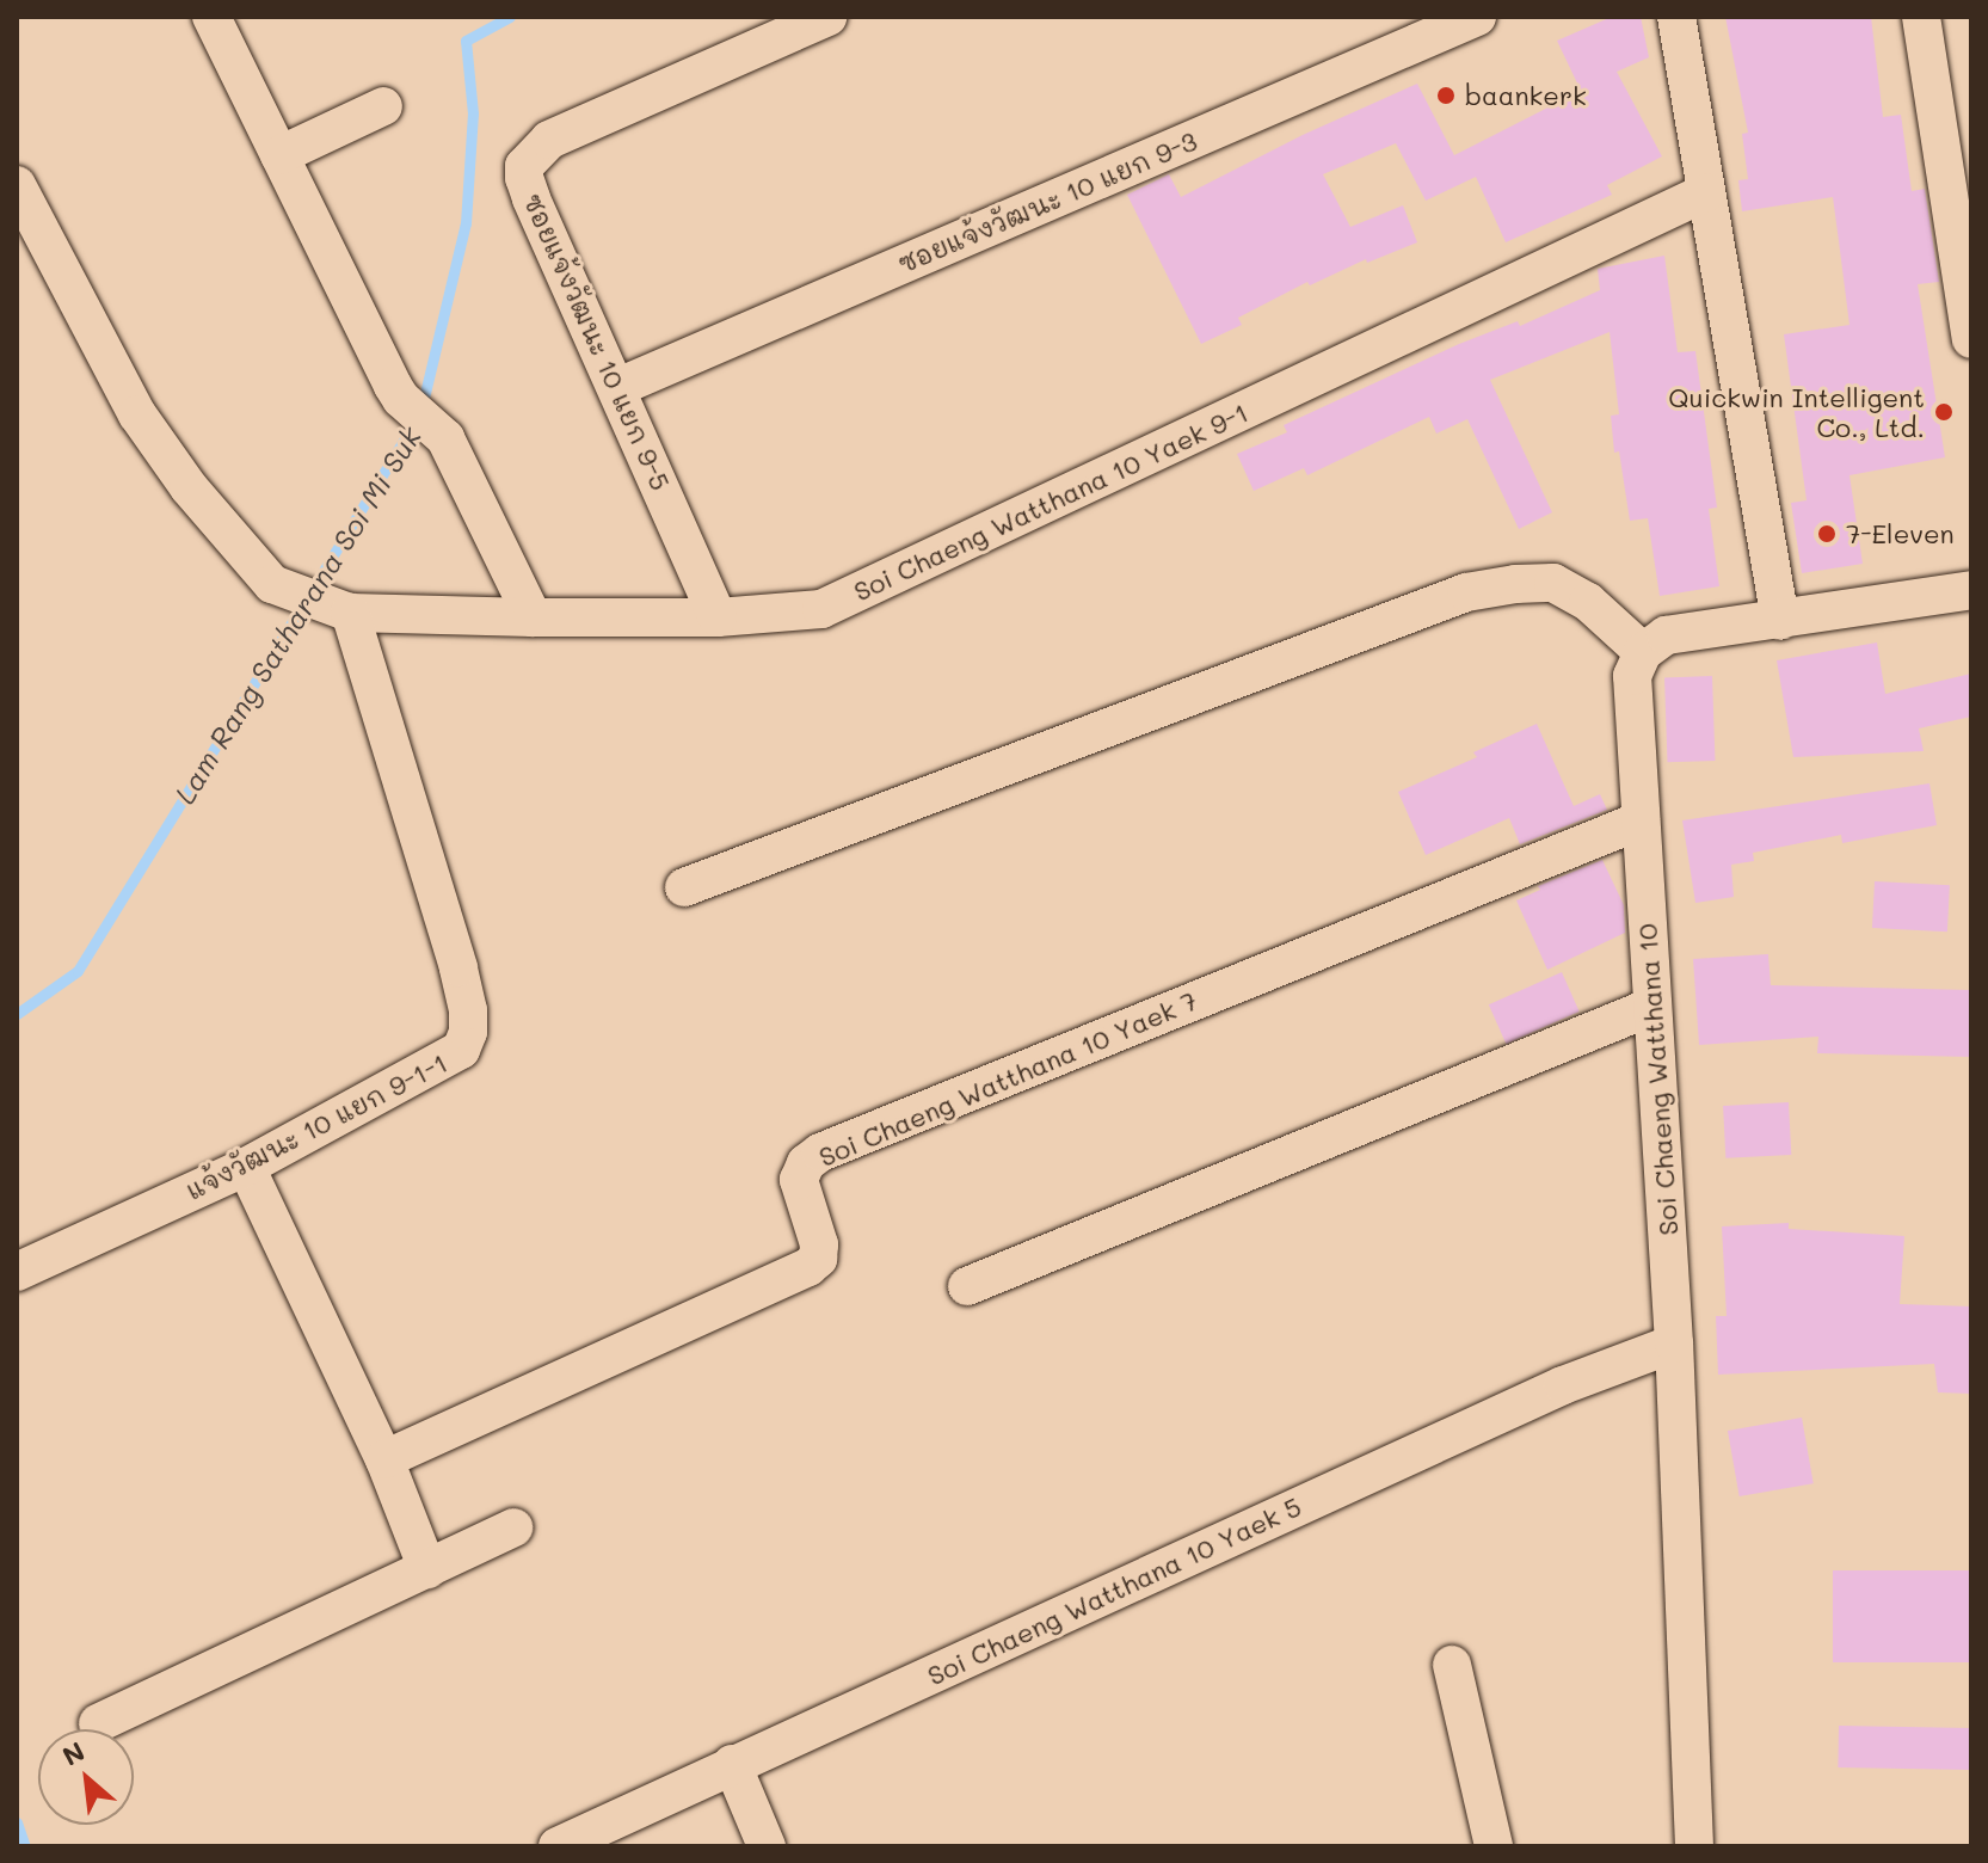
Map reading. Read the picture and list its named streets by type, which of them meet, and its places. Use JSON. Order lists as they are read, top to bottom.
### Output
{
  "streets": {
    "street": [
      "ซอยแจ้งวัฒนะ 10 แยก 9-3",
      "ซอยแจ้งวัฒนะ 10 แยก 9-5",
      "Soi Chaeng Watthana 10 Yaek 9-1",
      "Soi Chaeng Watthana 10 Yaek 7",
      "Soi Chaeng Watthana 10",
      "แจ้งวัฒนะ 10 แยก 9-1-1",
      "Soi Chaeng Watthana 10 Yaek 5"
    ]
  },
  "crossings": [
    ["ซอยแจ้งวัฒนะ 10 แยก 9-3", "ซอยแจ้งวัฒนะ 10 แยก 9-5"],
    ["ซอยแจ้งวัฒนะ 10 แยก 9-5", "Soi Chaeng Watthana 10 Yaek 9-1"],
    ["Soi Chaeng Watthana 10 Yaek 9-1", "แจ้งวัฒนะ 10 แยก 9-1-1"],
    ["Soi Chaeng Watthana 10 Yaek 7", "Soi Chaeng Watthana 10"],
    ["Soi Chaeng Watthana 10", "Soi Chaeng Watthana 10 Yaek 5"]
  ],
  "water": ["Lam Rang Satharana Soi Mi Suk"],
  "places": ["baankerk", "Quickwin Intelligent Co., Ltd.", "7-Eleven"],
  "north": "top left"
}
